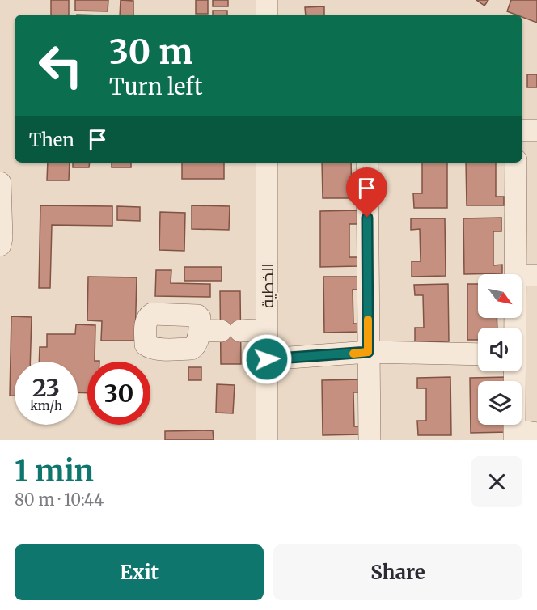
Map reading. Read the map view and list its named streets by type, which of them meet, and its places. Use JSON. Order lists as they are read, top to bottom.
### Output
{
  "streets": {
    "street": ["الخطية"]
  },
  "north": "bottom right",
  "page": {
    "turn": ["30 m", "Turn left"],
    "then": "Then",
    "speed": "23 km/h",
    "limit": "30",
    "heading": ["1 min", "80 m · 10:44"],
    "buttons": ["Exit", "Share"]
  }
}
